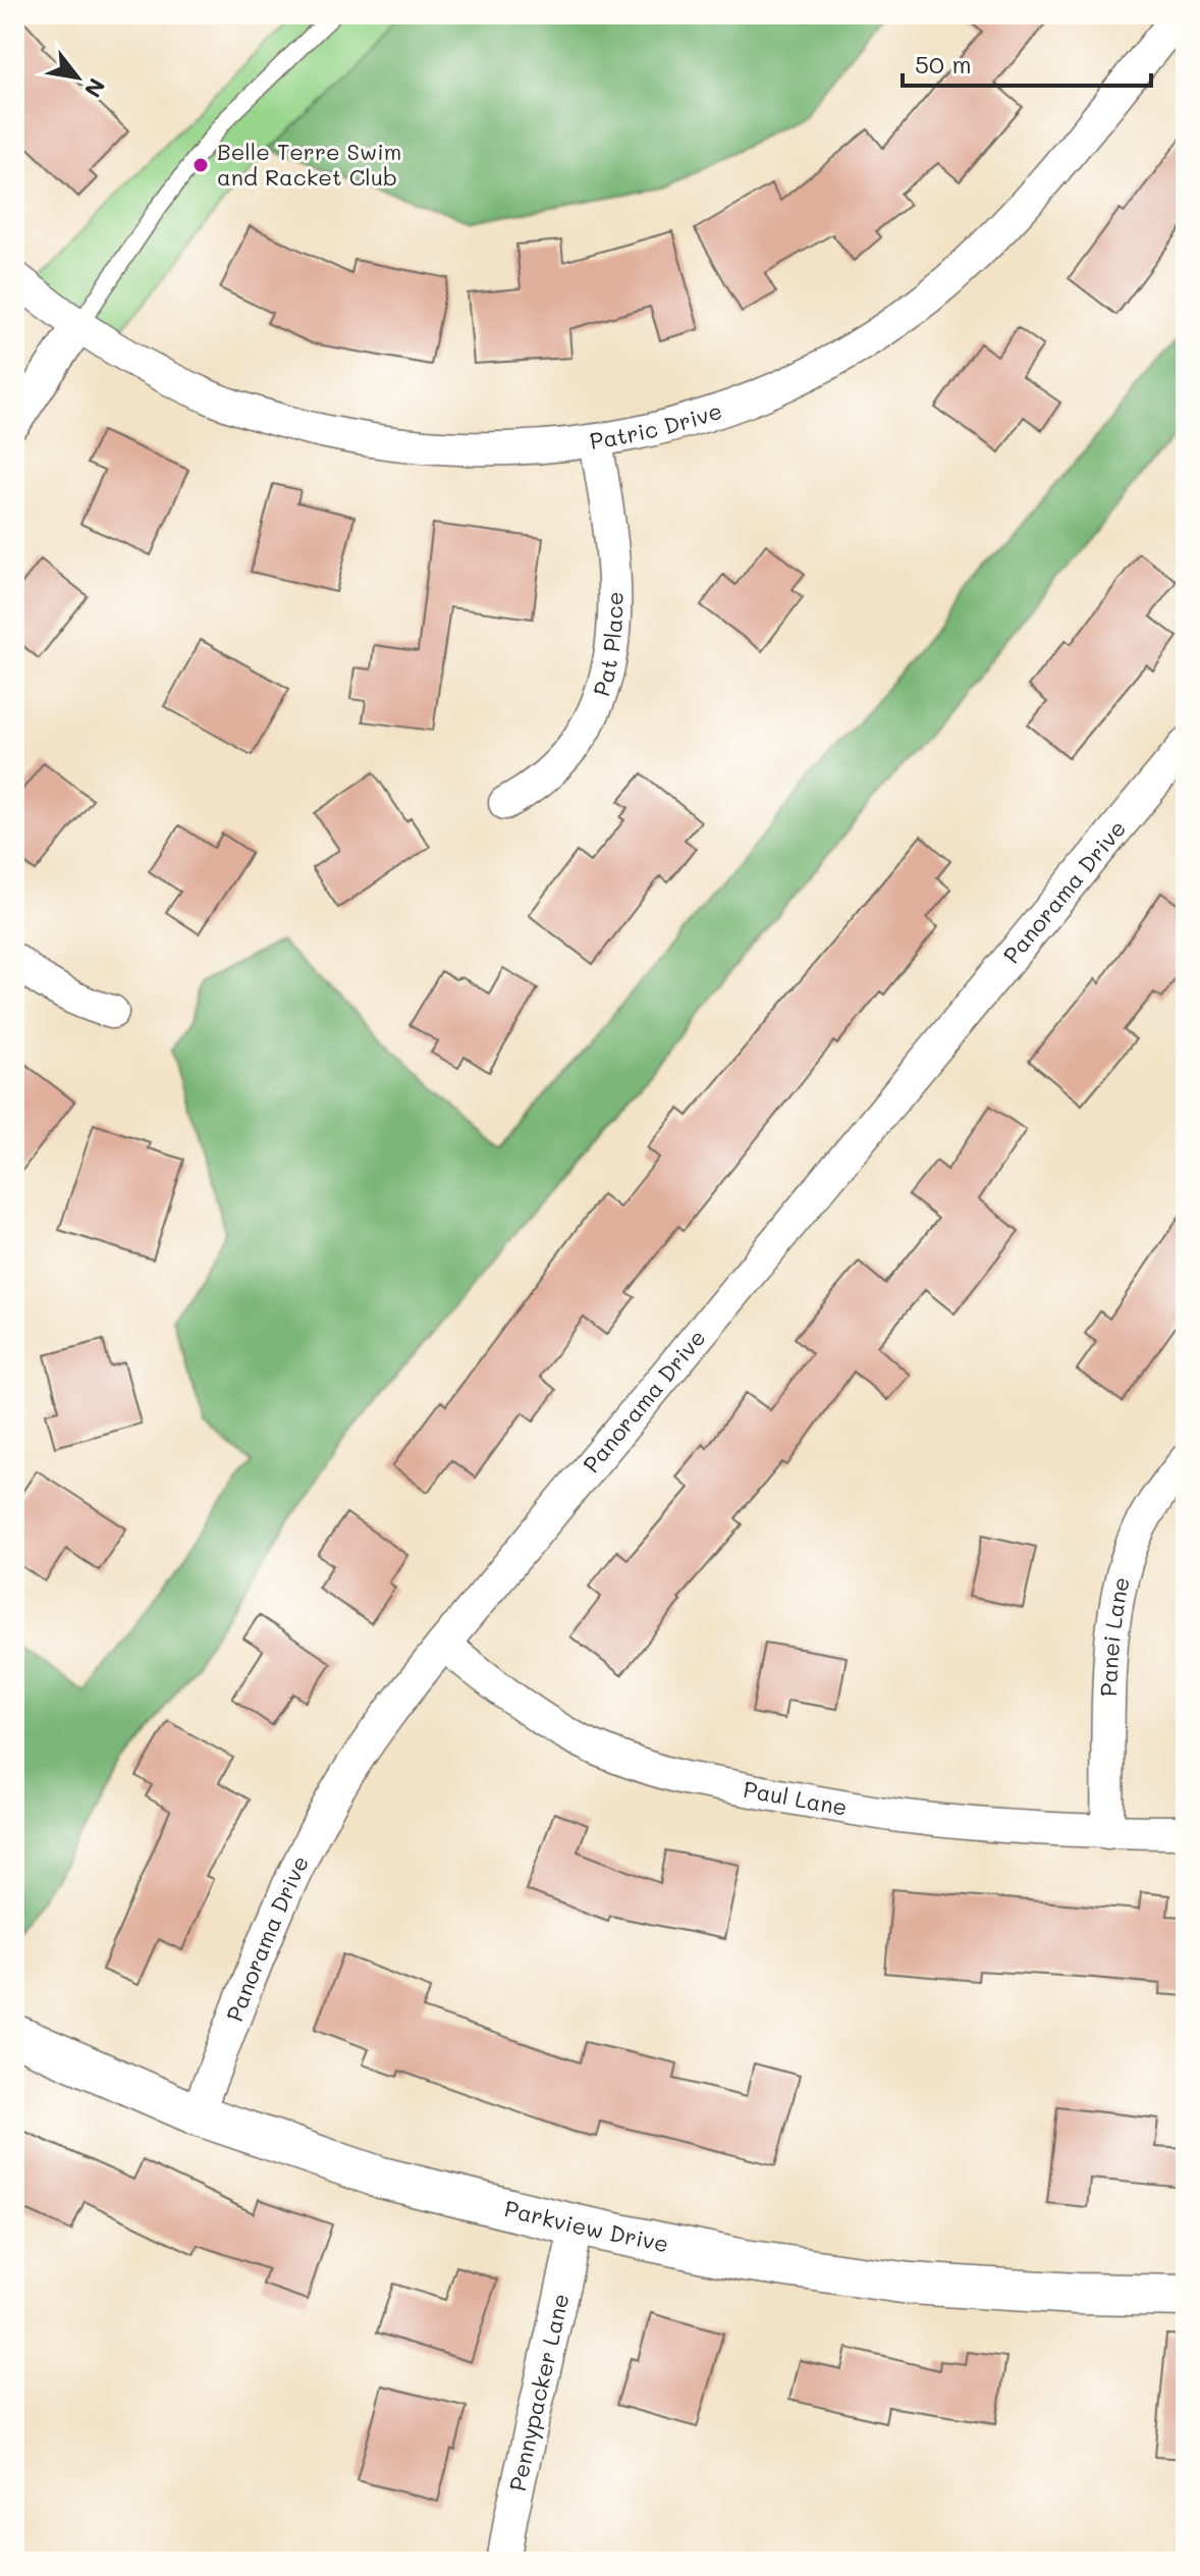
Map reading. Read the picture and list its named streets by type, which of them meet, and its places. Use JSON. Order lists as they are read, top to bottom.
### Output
{
  "streets": {
    "street": [
      "Patric Drive",
      "Pat Place",
      "Panorama Drive",
      "Panei Lane",
      "Paul Lane",
      "Parkview Drive",
      "Pennypacker Lane"
    ]
  },
  "crossings": [
    ["Patric Drive", "Pat Place"],
    ["Panorama Drive", "Paul Lane"],
    ["Panorama Drive", "Parkview Drive"],
    ["Panei Lane", "Paul Lane"],
    ["Parkview Drive", "Pennypacker Lane"]
  ],
  "places": ["Belle Terre Swim and Racket Club"],
  "scale_bar": "50 m",
  "north": "bottom right"
}
